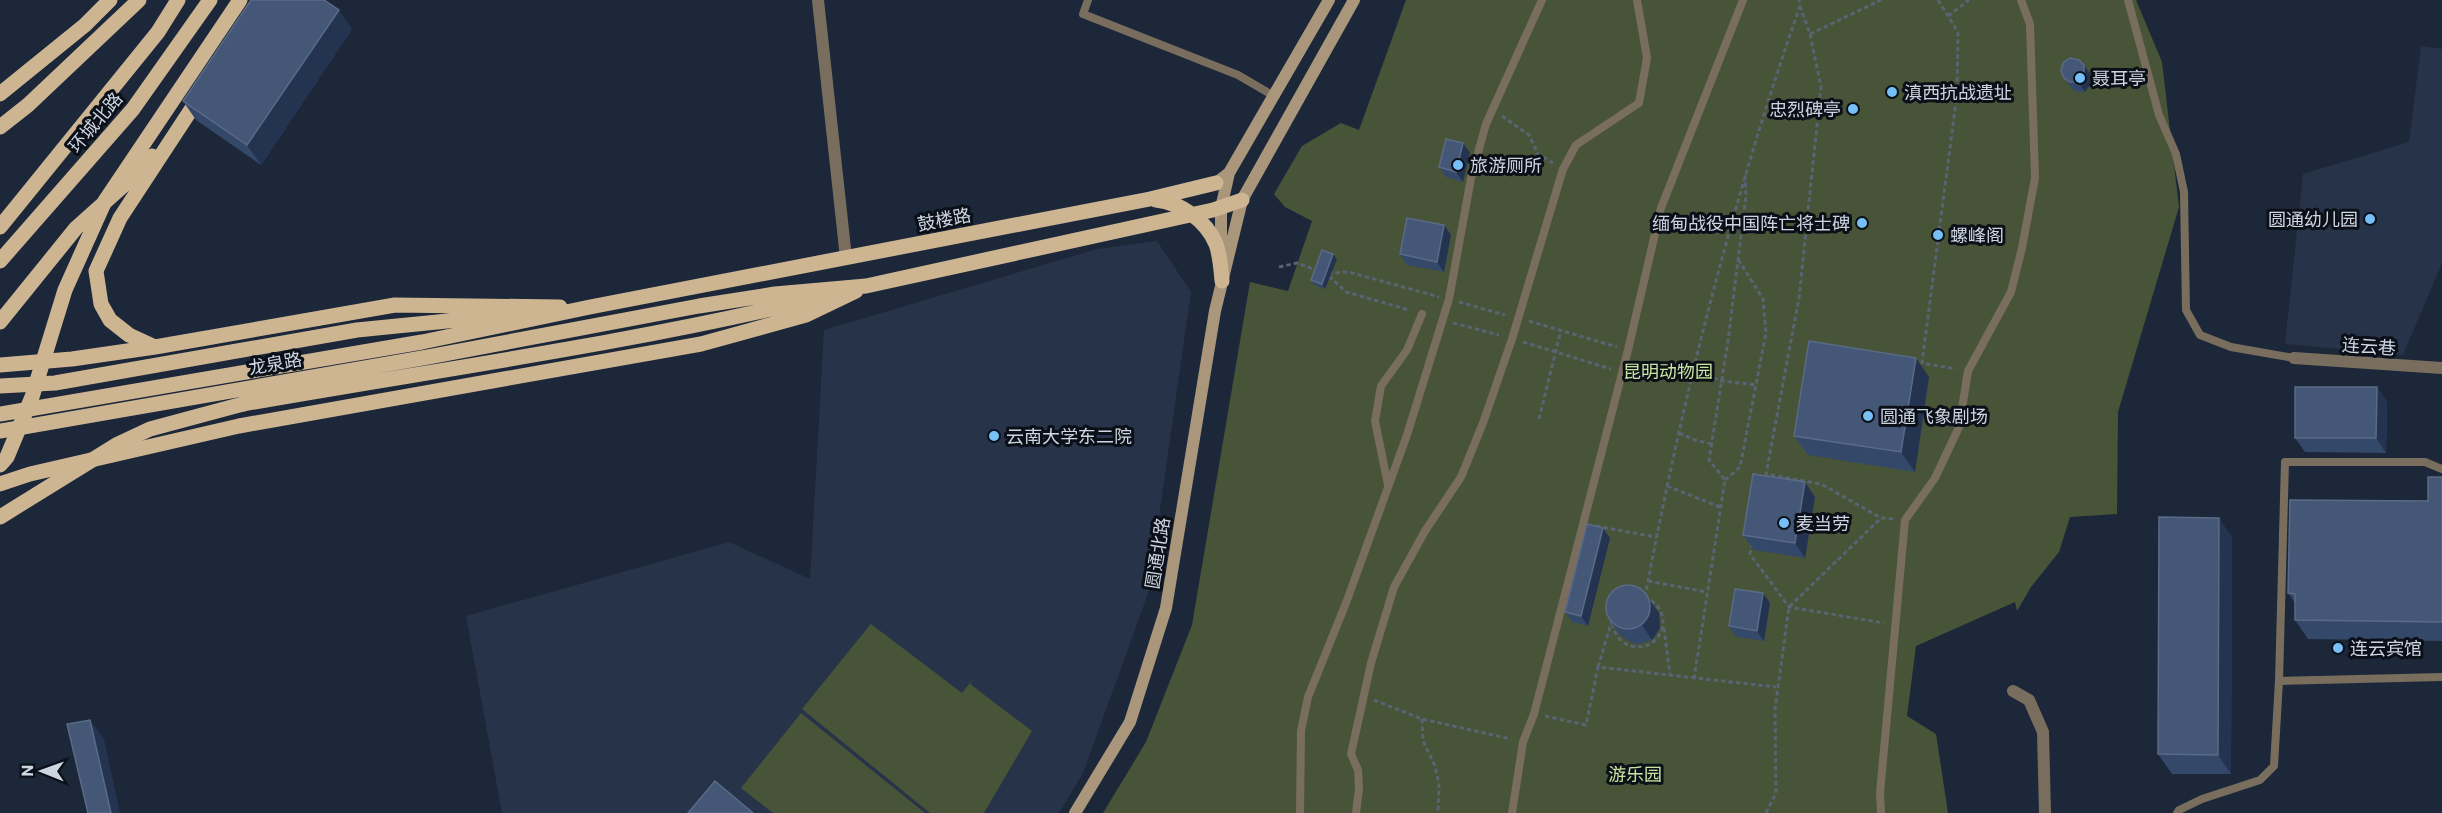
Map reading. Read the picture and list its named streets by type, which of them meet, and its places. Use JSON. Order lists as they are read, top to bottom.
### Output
{
  "streets": {
    "main road": [
      "环城北路",
      "鼓楼路",
      "龙泉路",
      "圆通北路"
    ],
    "street": ["连云巷"]
  },
  "crossings": [
    ["鼓楼路", "圆通北路"]
  ],
  "parks": ["昆明动物园", "游乐园"],
  "places": [
    "聂耳亭",
    "滇西抗战遗址",
    "忠烈碑亭",
    "旅游厕所",
    "圆通幼儿园",
    "缅甸战役中国阵亡将士碑",
    "螺峰阁",
    "圆通飞象剧场",
    "云南大学东二院",
    "麦当劳",
    "连云宾馆"
  ],
  "north": "left"
}
